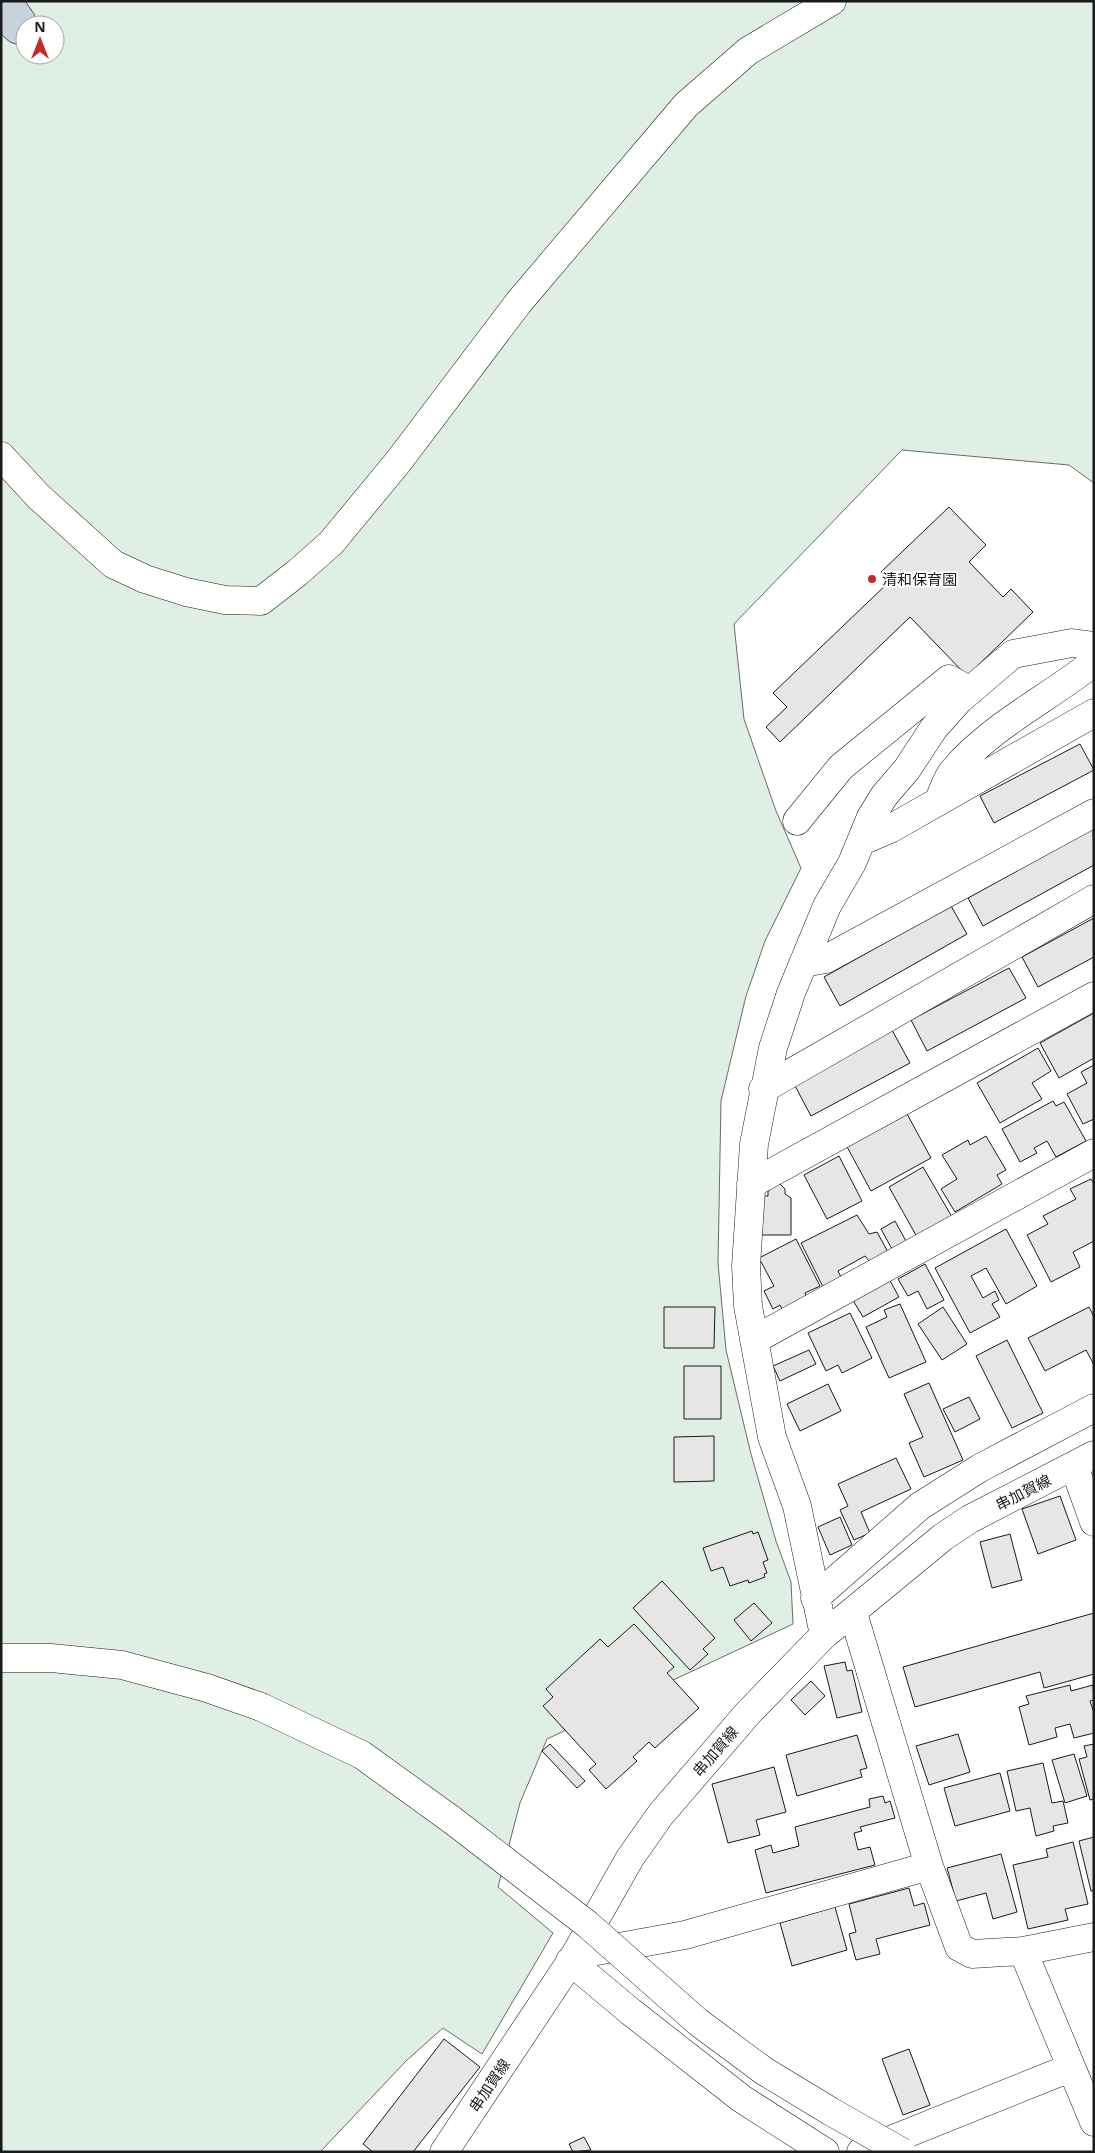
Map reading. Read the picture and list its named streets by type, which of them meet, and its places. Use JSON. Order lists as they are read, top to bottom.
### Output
{
  "streets": {
    "street": ["串加賀線"]
  },
  "places": ["清和保育園"],
  "north": "top"
}
